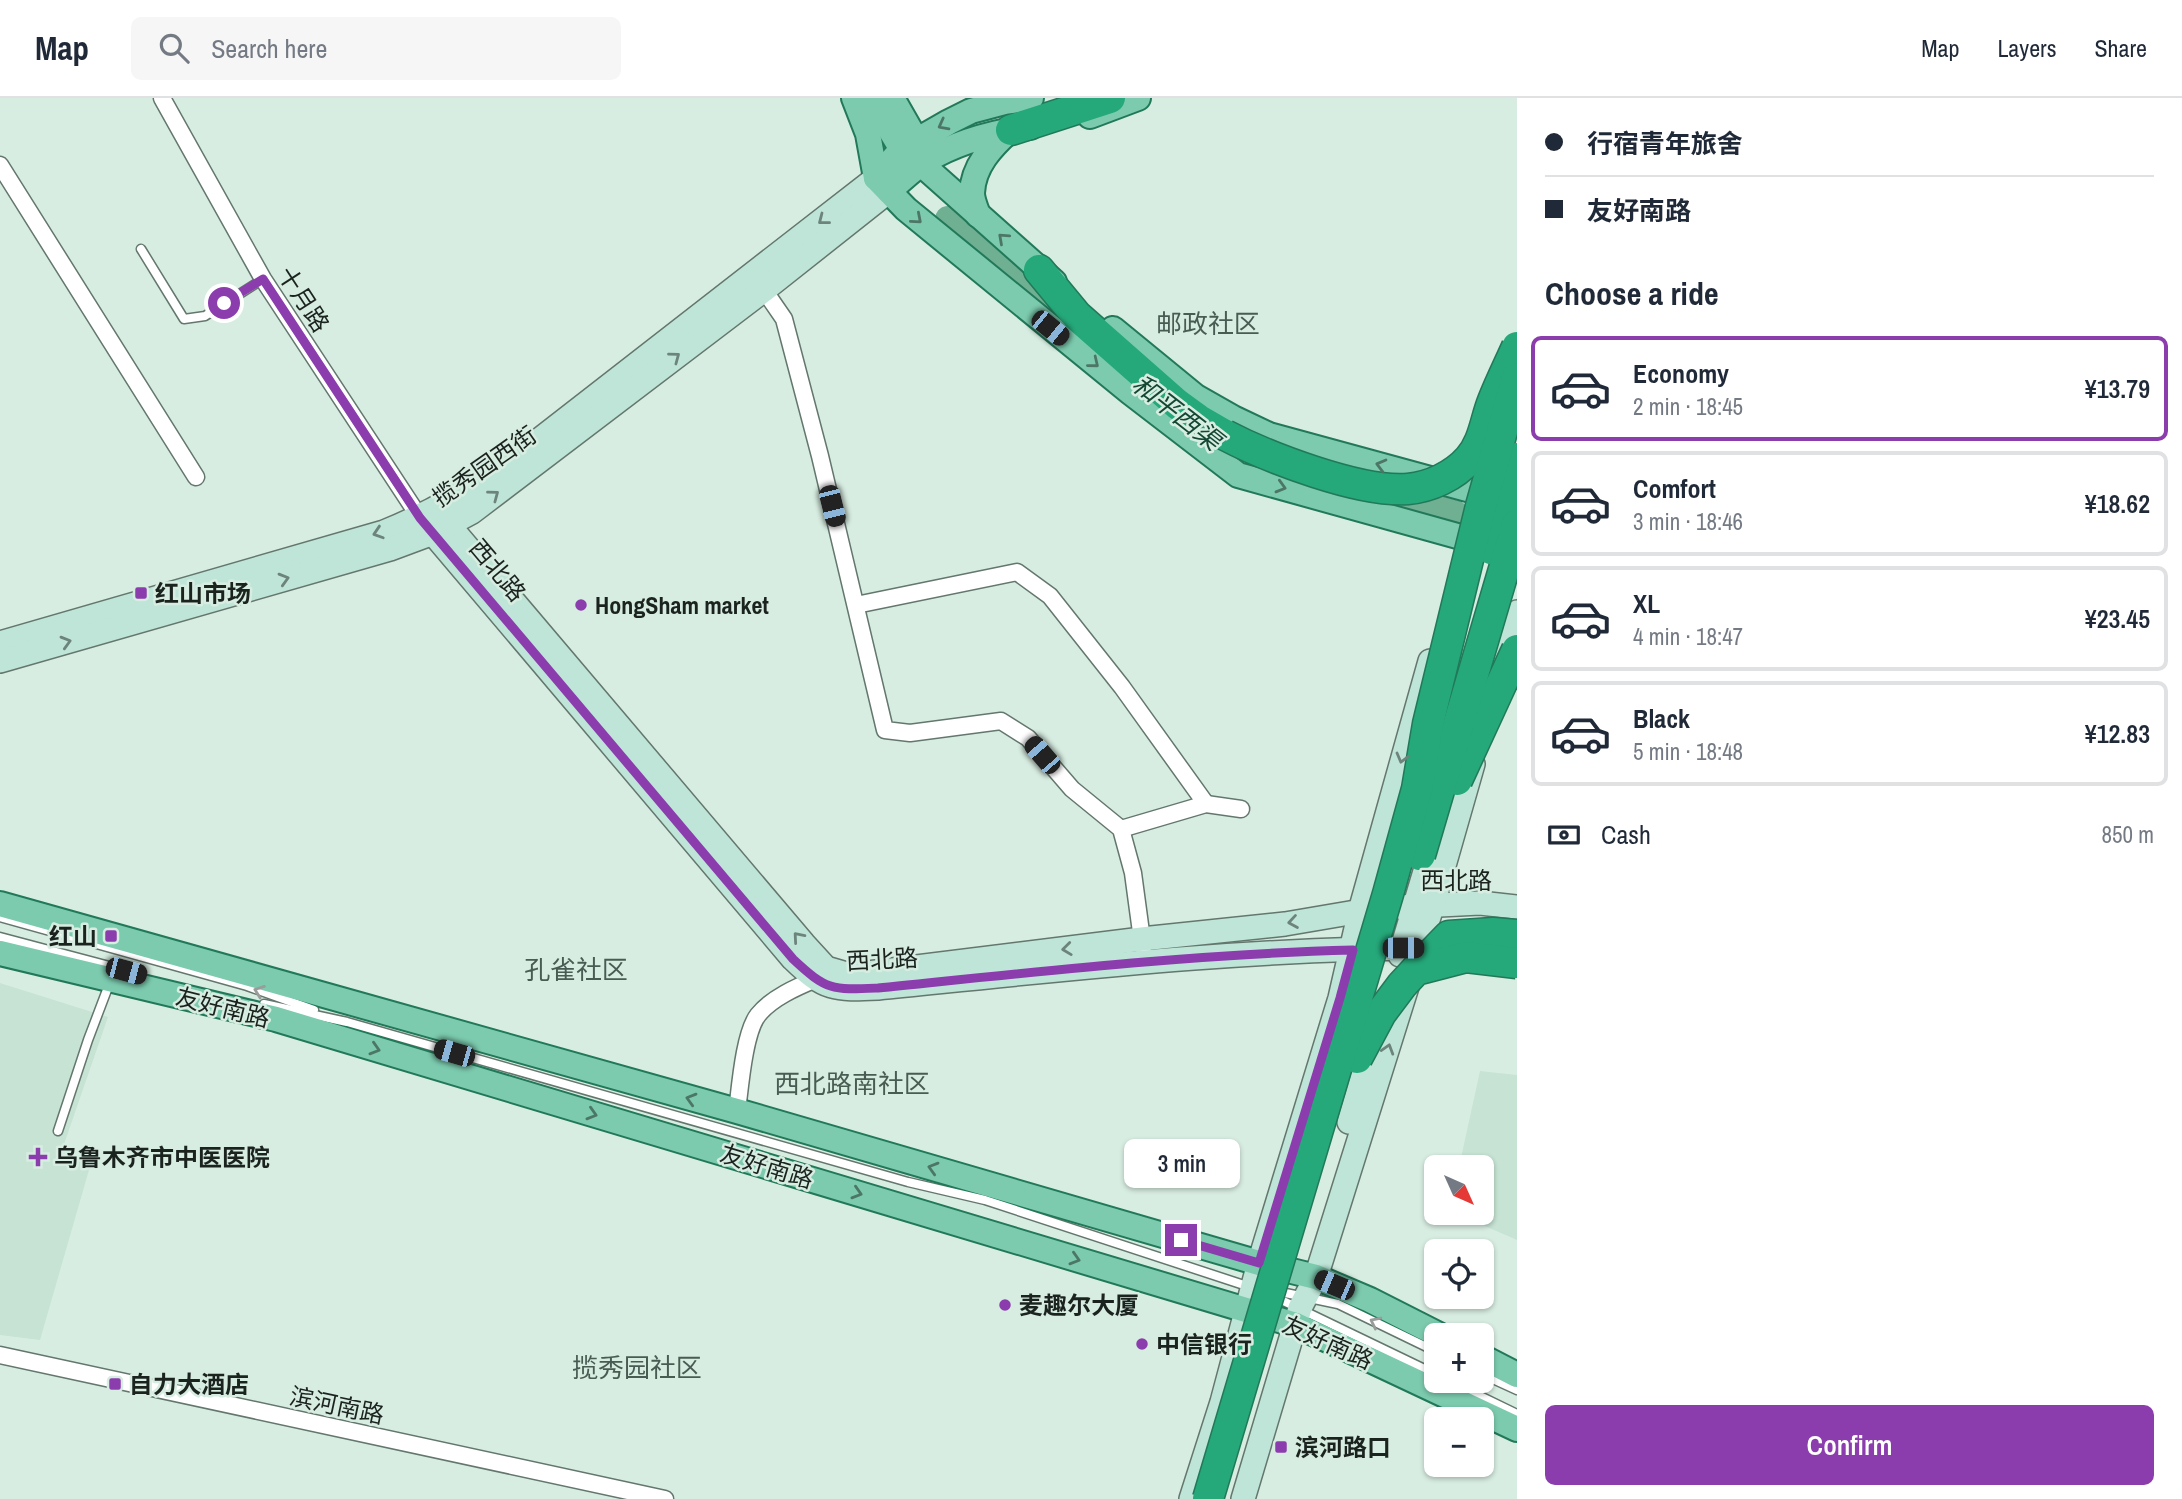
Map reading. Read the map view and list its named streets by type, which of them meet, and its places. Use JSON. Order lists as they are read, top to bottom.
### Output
{
  "streets": {
    "main road": ["揽秀园西街", "西北路", "友好南路"],
    "street": ["十月路", "滨河南路"]
  },
  "crossings": [
    ["十月路", "揽秀园西街"],
    ["十月路", "西北路"],
    ["揽秀园西街", "西北路"]
  ],
  "one_way": ["西北路"],
  "districts": [
    "邮政社区",
    "孔雀社区",
    "西北路南社区",
    "揽秀园社区"
  ],
  "water": ["和平西渠"],
  "places": {
    "transit": [
      "红山市场",
      "红山",
      "自力大酒店",
      "滨河路口"
    ],
    "other": ["HongSham market", "麦趣尔大厦", "中信银行"],
    "health": ["乌鲁木齐市中医医院"]
  },
  "north": "bottom right",
  "page": {
    "header": "Map",
    "search": "Search here",
    "nav": ["Map", "Layers", "Share"],
    "banner": ["行宿青年旅舍", "友好南路"],
    "heading": "Choose a ride",
    "list": [
      {
        "name": "Economy",
        "note": "2 min · 18:45",
        "value": "¥13.79"
      },
      {
        "name": "Comfort",
        "note": "3 min · 18:46",
        "value": "¥18.62"
      },
      {
        "name": "XL",
        "note": "4 min · 18:47",
        "value": "¥23.45"
      },
      {
        "name": "Black",
        "note": "5 min · 18:48",
        "value": "¥12.83"
      }
    ],
    "pay": ["Cash", "850 m"],
    "bubble": "3 min",
    "map_buttons": ["+", "−"],
    "buttons": "Confirm"
  }
}
